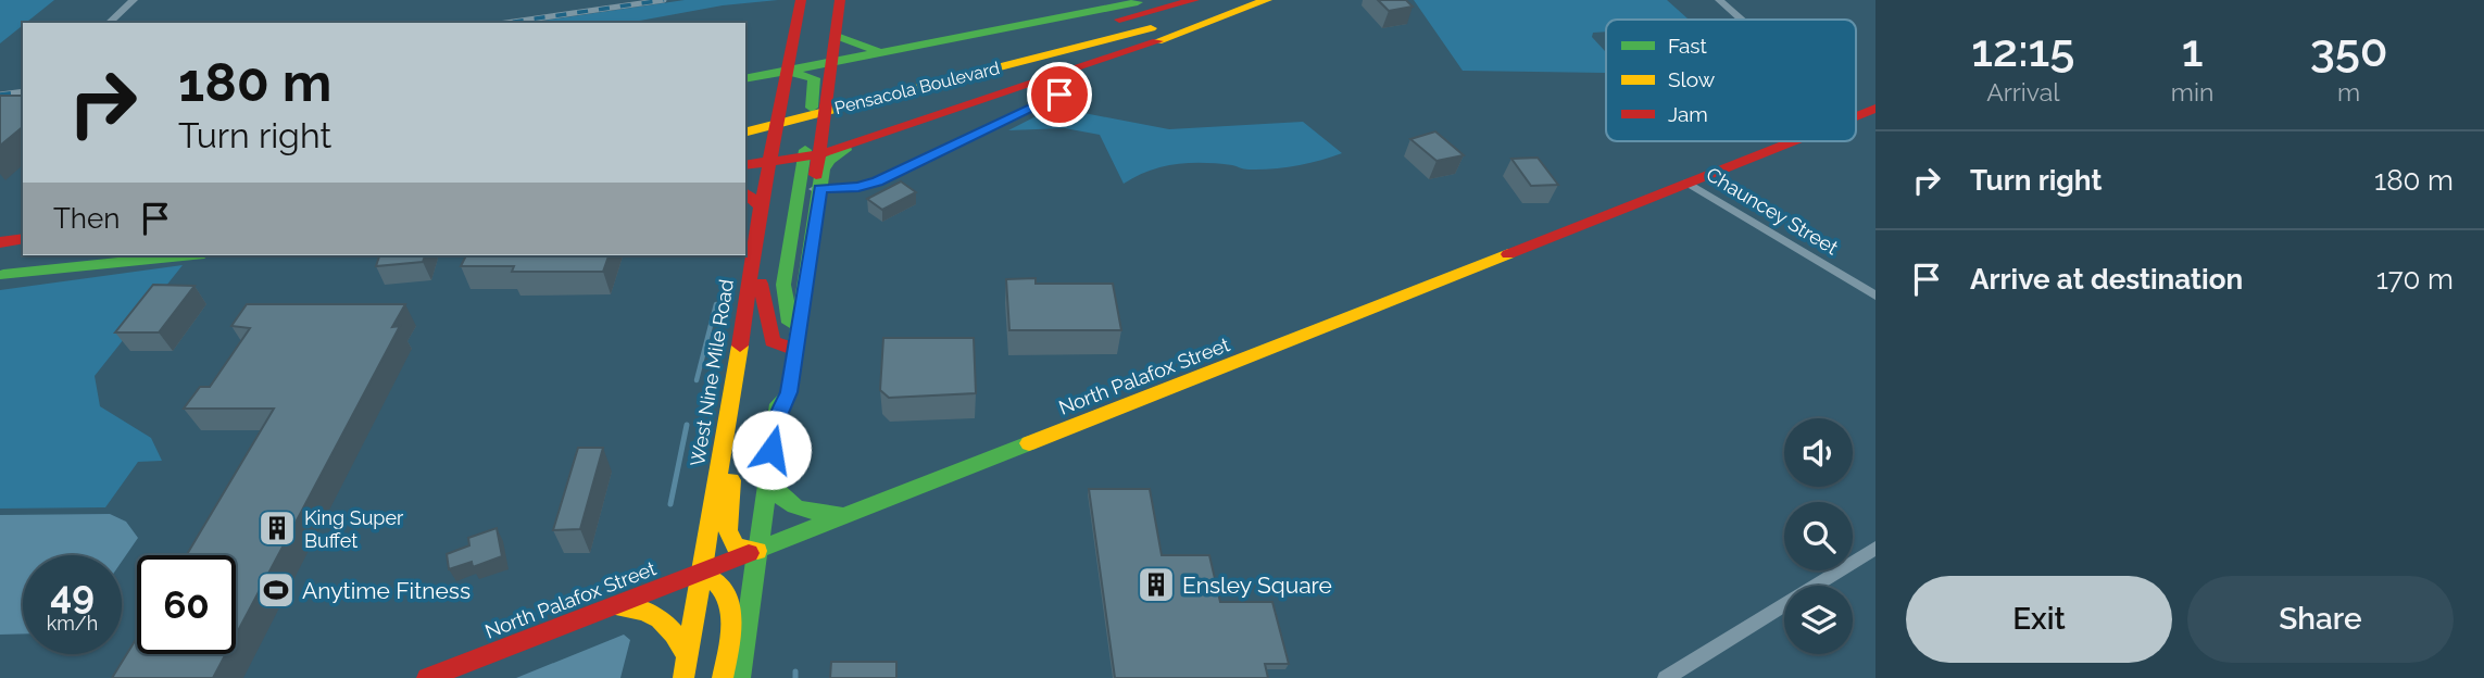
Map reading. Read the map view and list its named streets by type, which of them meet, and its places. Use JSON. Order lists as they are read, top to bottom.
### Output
{
  "streets": {
    "main road": ["Pensacola Boulevard", "West Nine Mile Road", "North Palafox Street"],
    "street": ["Chauncey Street"]
  },
  "crossings": [
    ["Chauncey Street", "North Palafox Street"],
    ["West Nine Mile Road", "North Palafox Street"]
  ],
  "places": {
    "building": ["King Super Buffet", "Ensley Square"],
    "sports": ["Anytime Fitness"]
  },
  "legend": ["Fast", "Slow", "Jam"],
  "page": {
    "eta": [
      "12:15",
      "Arrival",
      "1",
      "min",
      "350",
      "m"
    ],
    "turn": ["180 m", "Turn right"],
    "list": [
      {
        "name": "Turn right",
        "value": "180 m"
      },
      {
        "name": "Arrive at destination",
        "value": "170 m"
      }
    ],
    "then": "Then",
    "speed": "49 km/h",
    "limit": "60",
    "buttons": ["Exit", "Share"]
  }
}
